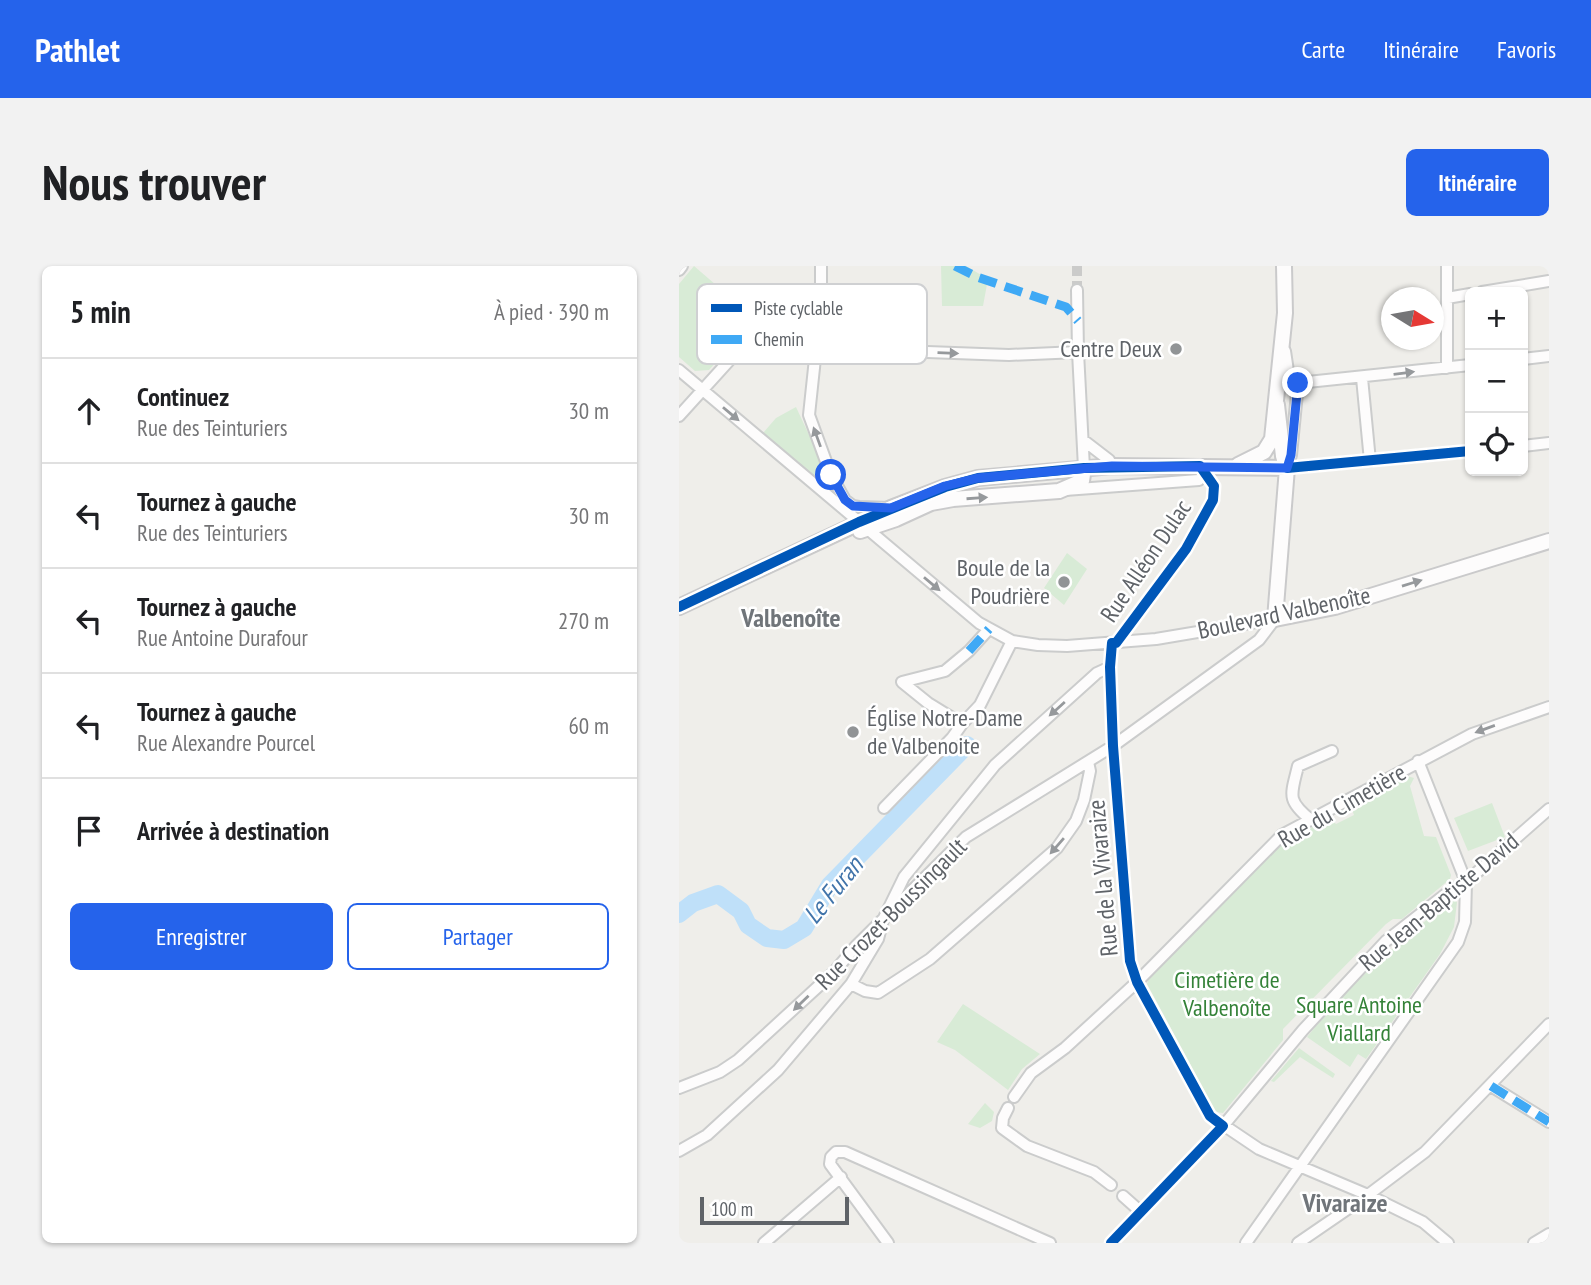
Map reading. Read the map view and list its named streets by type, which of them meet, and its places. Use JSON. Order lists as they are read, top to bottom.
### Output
{
  "streets": {
    "street": [
      "Rue Alléon Dulac",
      "Boulevard Valbenoîte",
      "Rue du Cimetière",
      "Rue de la Vivaraize",
      "Rue Jean-Baptiste David",
      "Rue Crozet-Boussingault"
    ]
  },
  "crossings": [
    ["Rue Alléon Dulac", "Boulevard Valbenoîte"],
    ["Rue Alléon Dulac", "Rue de la Vivaraize"],
    ["Boulevard Valbenoîte", "Rue de la Vivaraize"],
    ["Boulevard Valbenoîte", "Rue Crozet-Boussingault"],
    ["Rue du Cimetière", "Rue de la Vivaraize"],
    ["Rue de la Vivaraize", "Rue Jean-Baptiste David"],
    ["Rue de la Vivaraize", "Rue Crozet-Boussingault"]
  ],
  "one_way": ["Boulevard Valbenoîte"],
  "districts": ["Valbenoîte", "Vivaraize"],
  "water": ["Le Furan"],
  "parks": ["Cimetière de Valbenoîte", "Square Antoine Viallard"],
  "places": ["Centre Deux", "Boule de la Poudrière", "Église Notre-Dame de Valbenoite"],
  "legend": ["Piste cyclable", "Chemin"],
  "scale_bar": "100 m",
  "north": "right",
  "page": {
    "header": "Pathlet",
    "nav": ["Carte", "Itinéraire", "Favoris"],
    "buttons": [
      "Itinéraire",
      ["Enregistrer", "Partager"]
    ],
    "title": "Nous trouver",
    "heading": ["5 min", "À pied · 390 m"],
    "map_buttons": ["+", "−"],
    "list": [
      ["Continuez", "Rue des Teinturiers", "30 m"],
      ["Tournez à gauche", "Rue des Teinturiers", "30 m"],
      ["Tournez à gauche", "Rue Antoine Durafour", "270 m"],
      ["Tournez à gauche", "Rue Alexandre Pourcel", "60 m"],
      "Arrivée à destination"
    ],
    "scale": "100 m"
  }
}
